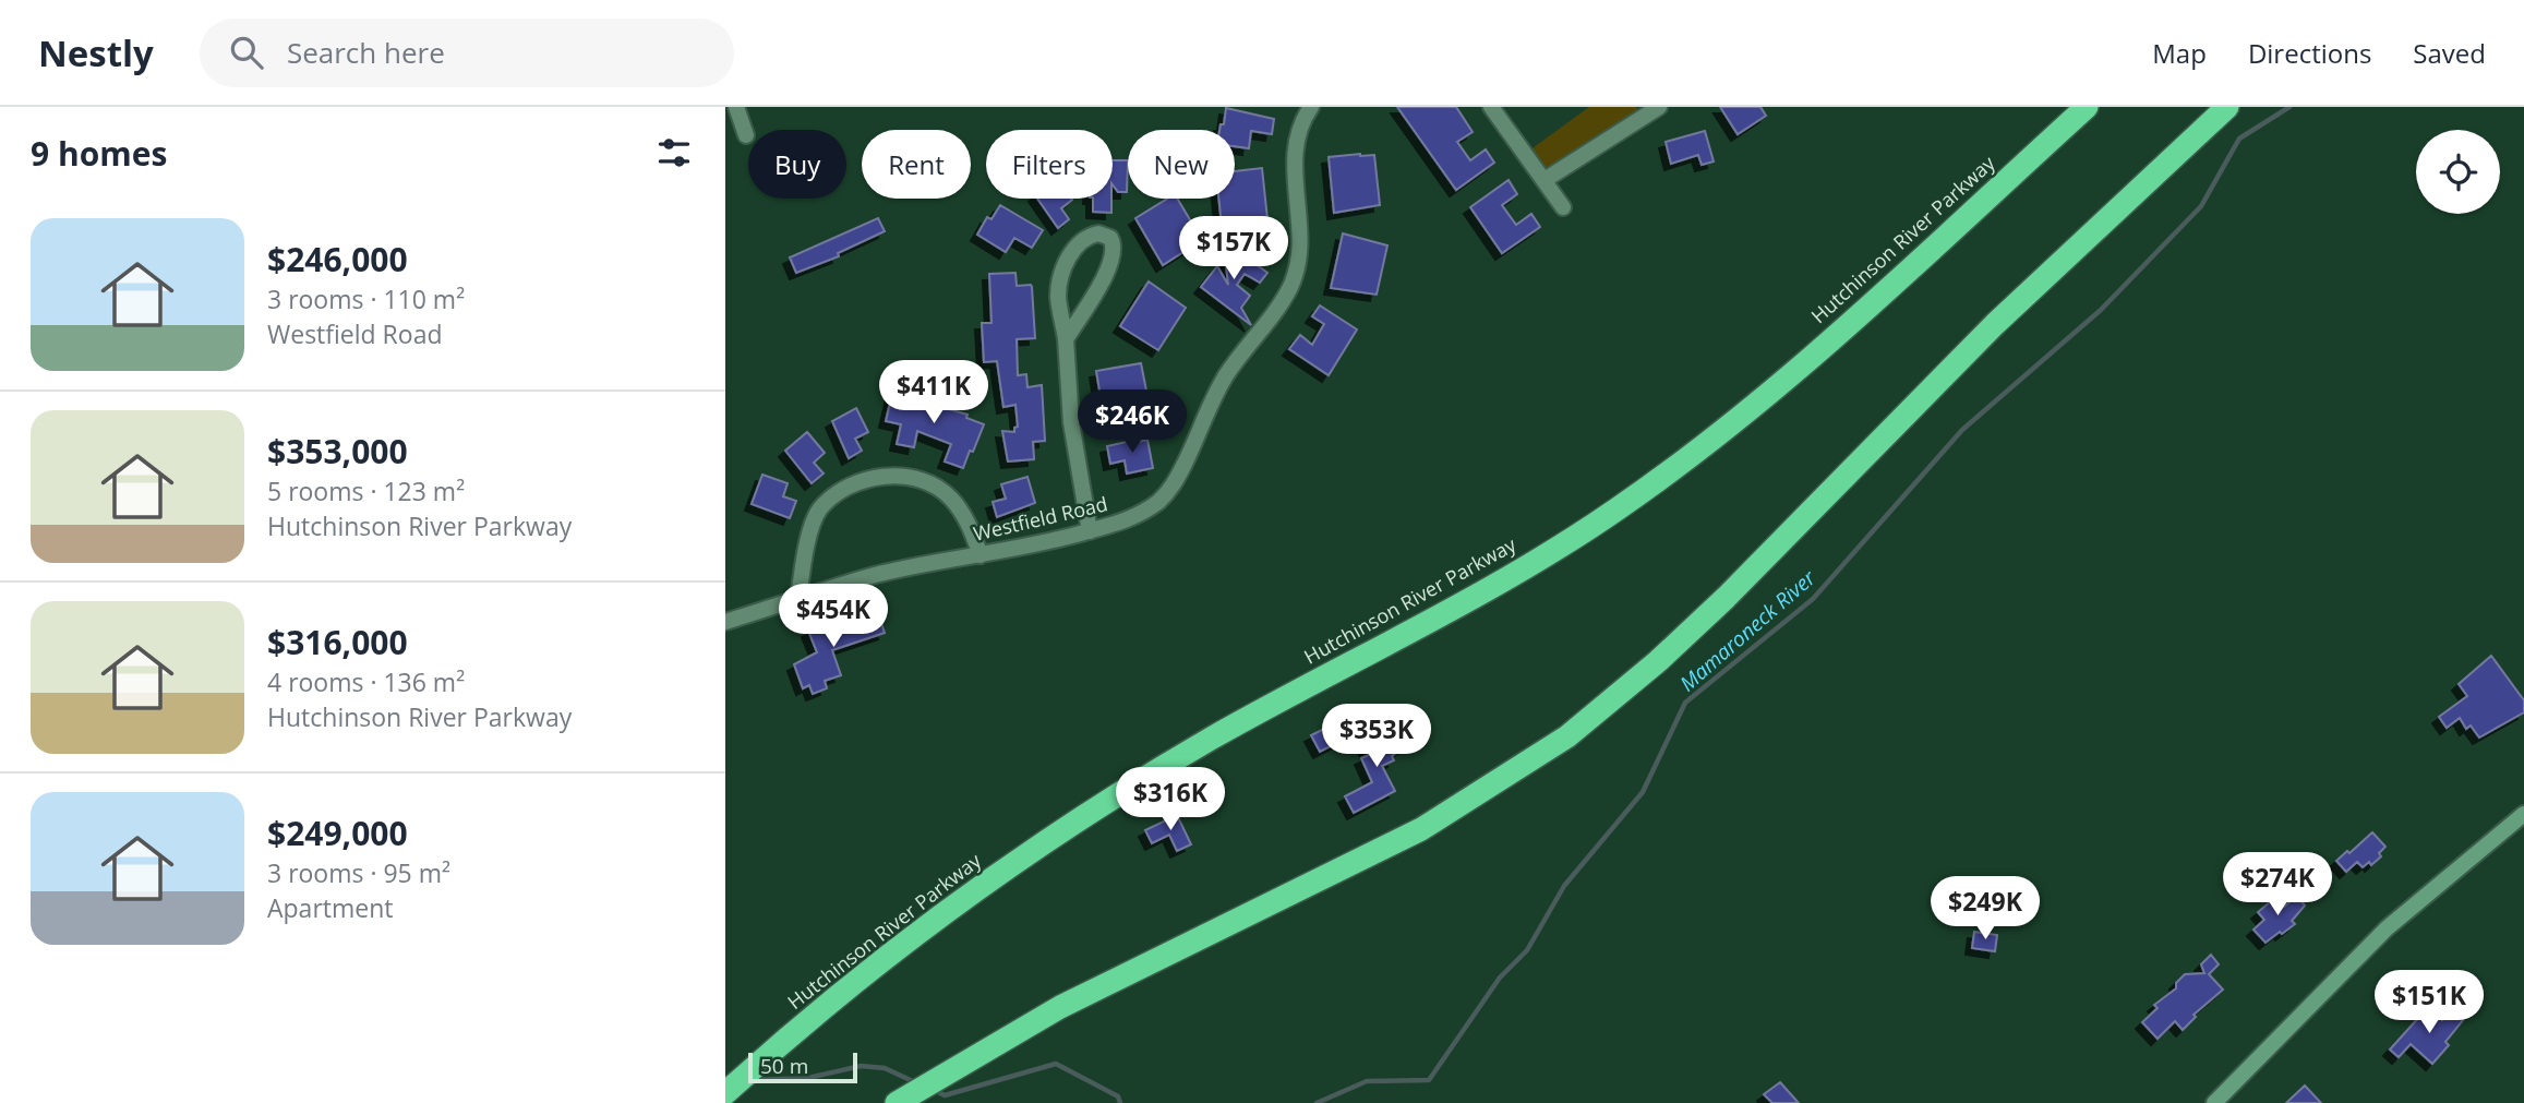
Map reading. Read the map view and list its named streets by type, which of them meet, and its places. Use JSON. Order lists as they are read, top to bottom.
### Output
{
  "streets": {
    "highway": ["Hutchinson River Parkway"],
    "street": ["Westfield Road"]
  },
  "water": ["Mamaroneck River"],
  "scale_bar": "50 m",
  "page": {
    "header": "Nestly",
    "search": "Search here",
    "nav": ["Map", "Directions", "Saved"],
    "heading": "9 homes",
    "chip": [
      "Buy",
      "Rent",
      "Filters",
      "New"
    ],
    "list": [
      {
        "name": "$246,000",
        "note": "3 rooms · 110 m² · Westfield Road"
      },
      {
        "name": "$353,000",
        "note": "5 rooms · 123 m² · Hutchinson River Parkway"
      },
      {
        "name": "$316,000",
        "note": "4 rooms · 136 m² · Hutchinson River Parkway"
      },
      {
        "name": "$249,000",
        "note": "3 rooms · 95 m² · Apartment"
      }
    ],
    "price": [
      "$157K",
      "$411K",
      "$246K",
      "$454K",
      "$353K",
      "$316K",
      "$274K",
      "$249K",
      "$151K"
    ],
    "scale": "50 m"
  }
}
